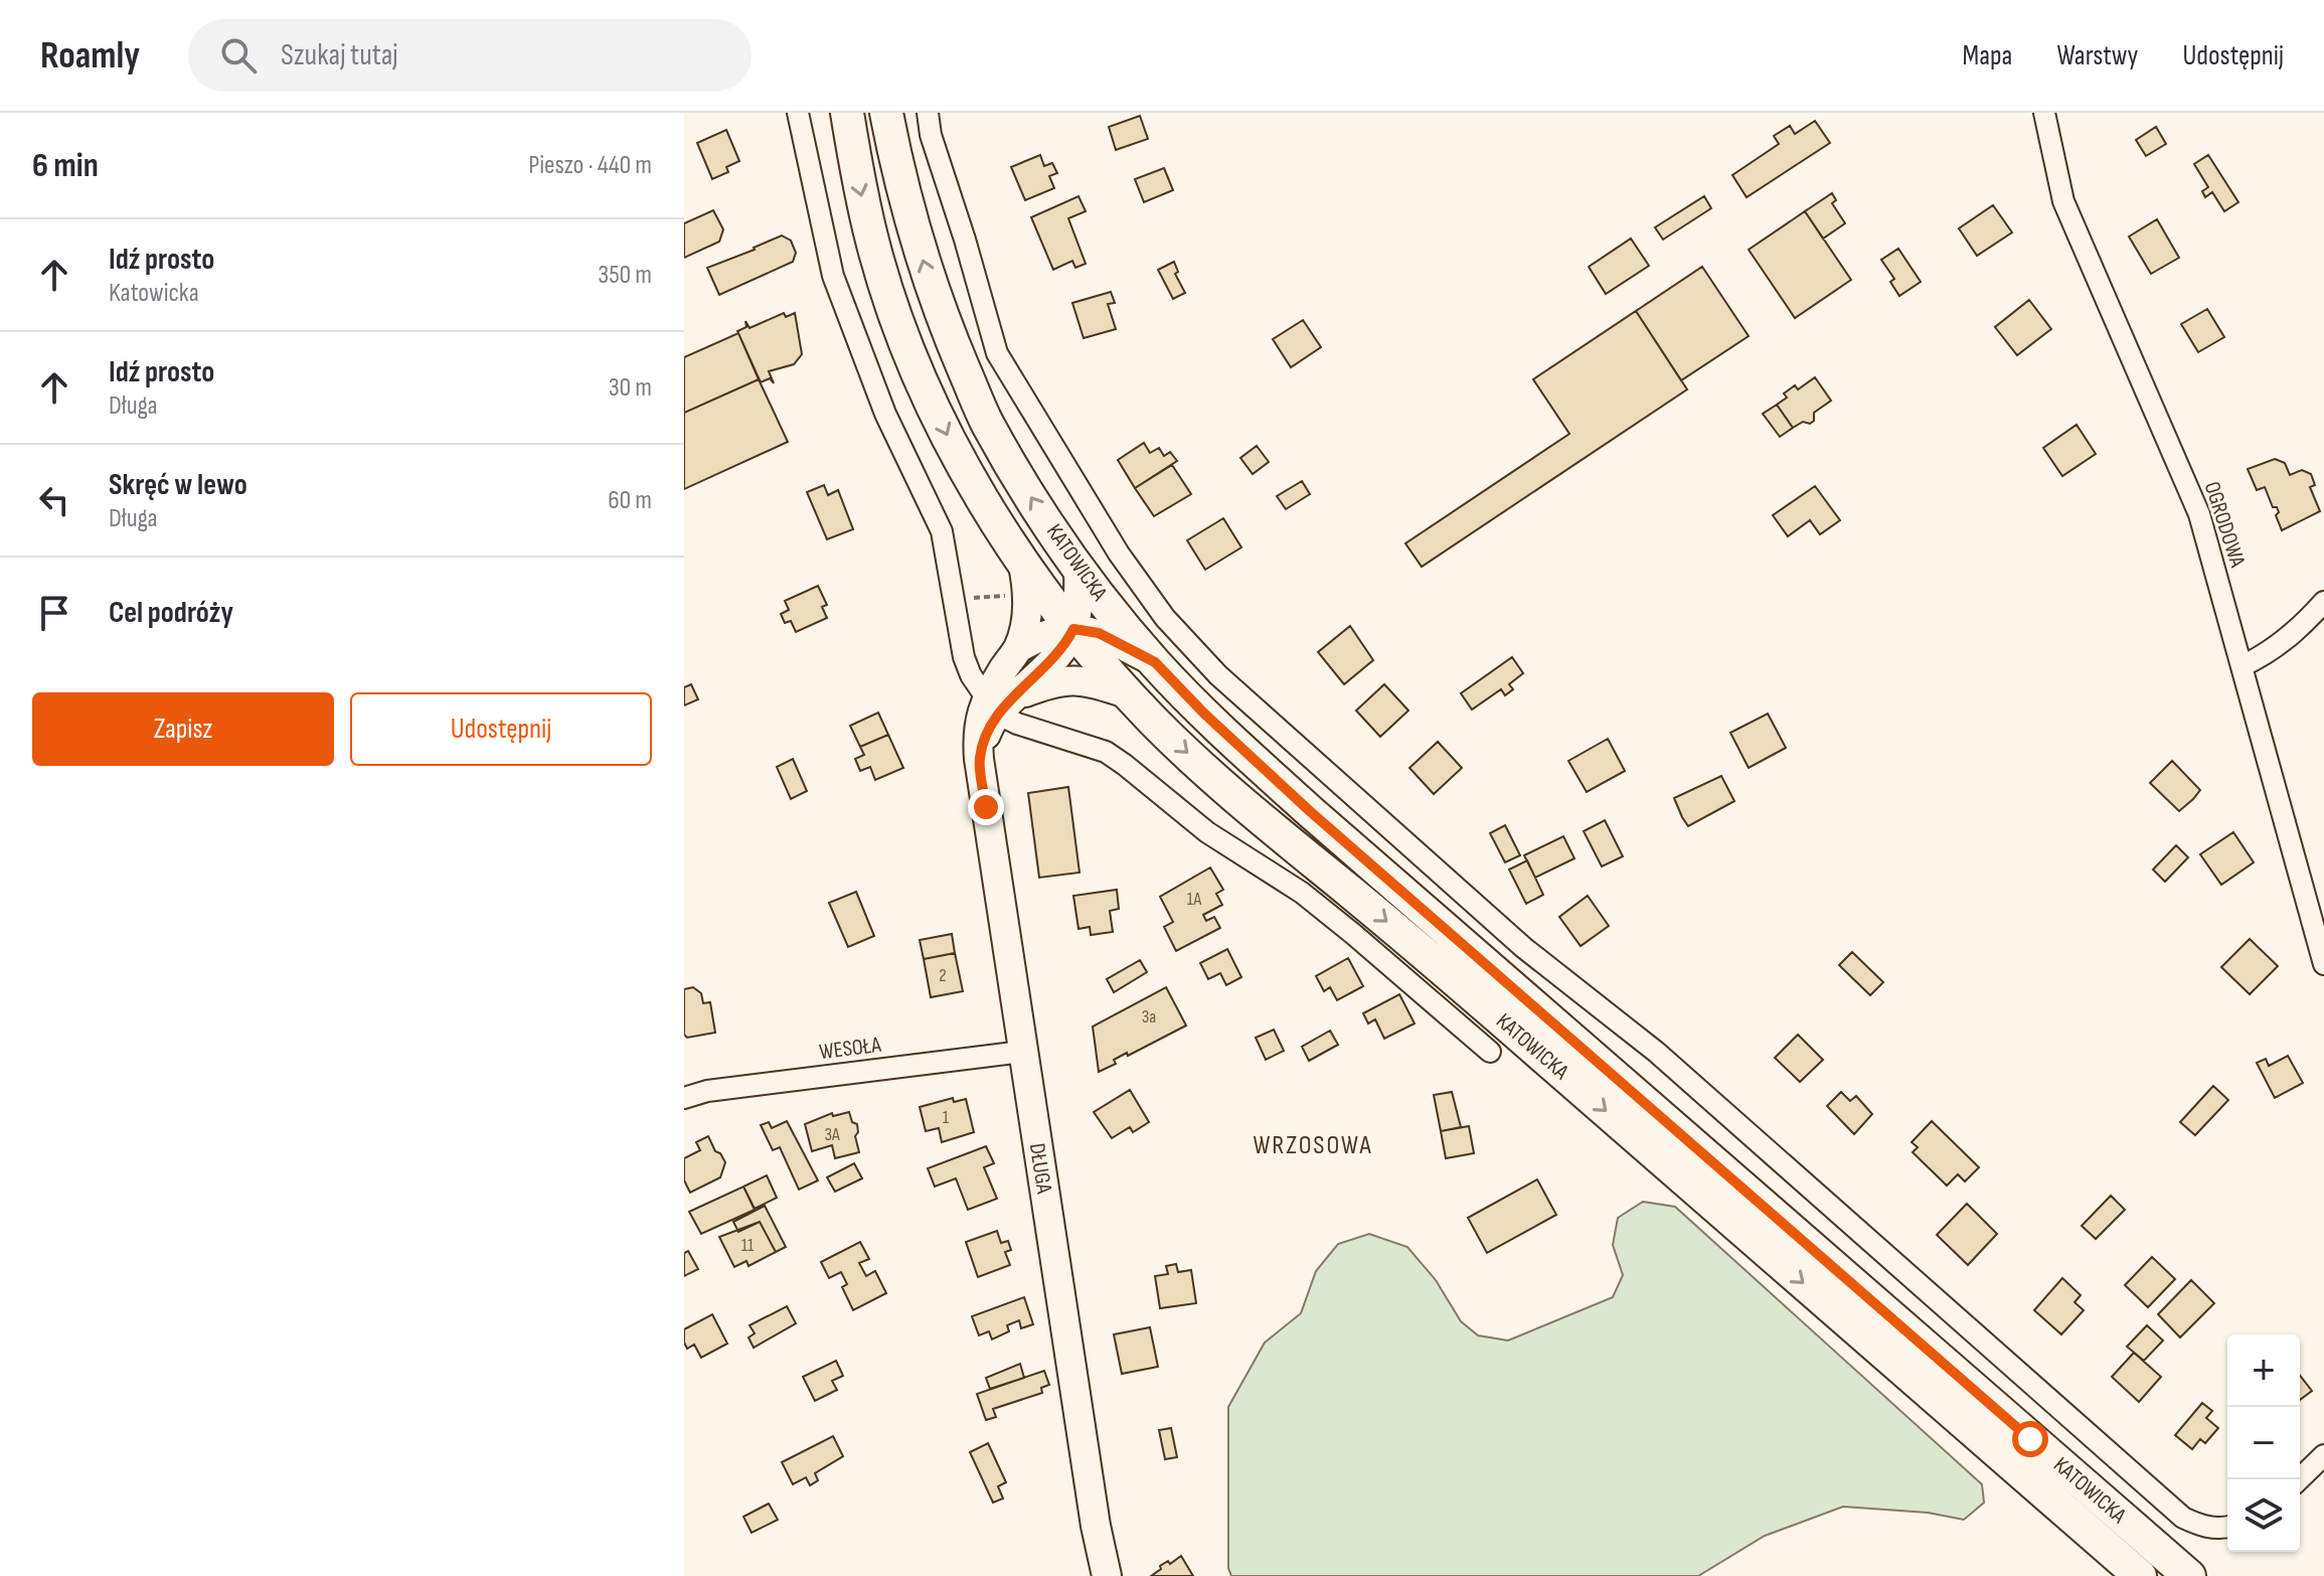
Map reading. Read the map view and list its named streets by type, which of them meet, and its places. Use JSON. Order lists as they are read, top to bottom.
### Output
{
  "streets": {
    "main road": ["KATOWICKA"],
    "street": ["OGRODOWA", "WESOŁA", "DŁUGA"]
  },
  "crossings": [
    ["KATOWICKA", "DŁUGA"],
    ["WESOŁA", "DŁUGA"]
  ],
  "districts": ["WRZOSOWA"],
  "house_numbers": [
    "1A",
    "2",
    "3a",
    "1",
    "3A",
    "11"
  ],
  "page": {
    "header": "Roamly",
    "search": "Szukaj tutaj",
    "nav": ["Mapa", "Warstwy", "Udostępnij"],
    "heading": ["6 min", "Pieszo · 440 m"],
    "list": [
      ["Idź prosto", "Katowicka", "350 m"],
      ["Idź prosto", "Długa", "30 m"],
      ["Skręć w lewo", "Długa", "60 m"],
      "Cel podróży"
    ],
    "buttons": ["Zapisz", "Udostępnij"],
    "map_buttons": ["+", "−"]
  }
}
